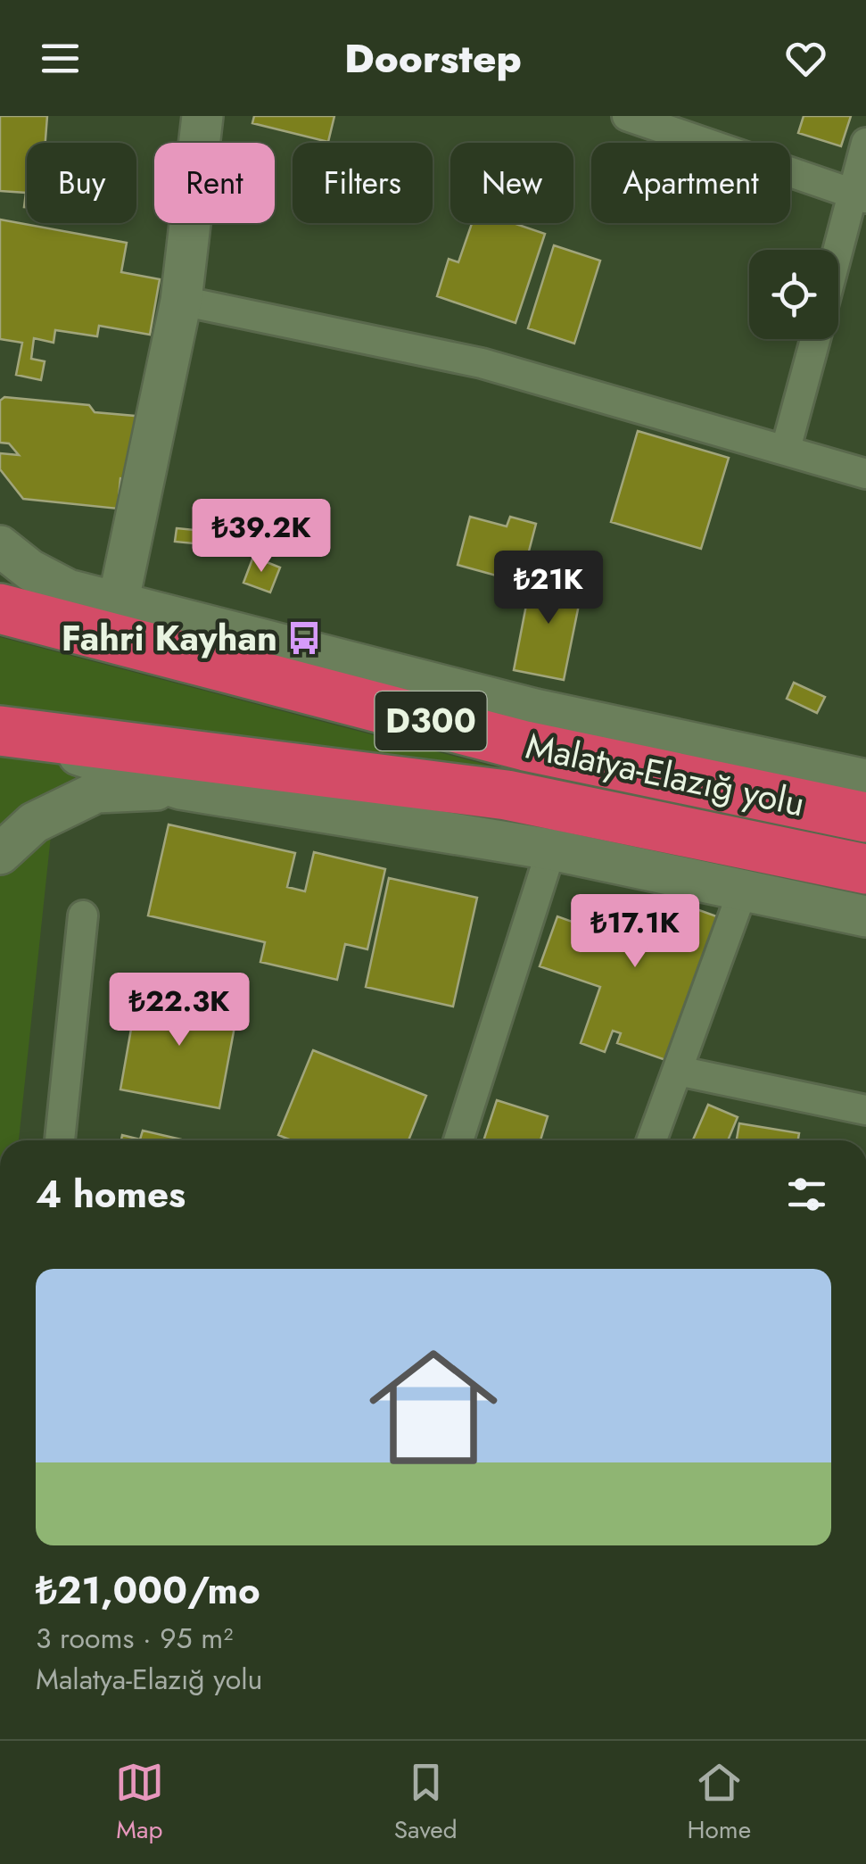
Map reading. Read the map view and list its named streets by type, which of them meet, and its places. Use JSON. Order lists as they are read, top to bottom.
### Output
{
  "streets": {
    "highway": ["D300", "Malatya-Elazığ yolu"]
  },
  "places": {
    "bus stop": ["Fahri Kayhan"]
  },
  "page": {
    "header": "Doorstep",
    "chip": [
      "Buy",
      "Rent",
      "Filters",
      "New",
      "Apartment"
    ],
    "price": [
      "₺39.2K",
      "₺21K",
      "₺17.1K",
      "₺22.3K"
    ],
    "heading": "4 homes",
    "list": [
      {
        "name": "₺21,000/mo",
        "note": "3 rooms · 95 m² · Malatya-Elazığ yolu"
      }
    ],
    "tabs": ["Map", "Saved", "Home"]
  }
}
